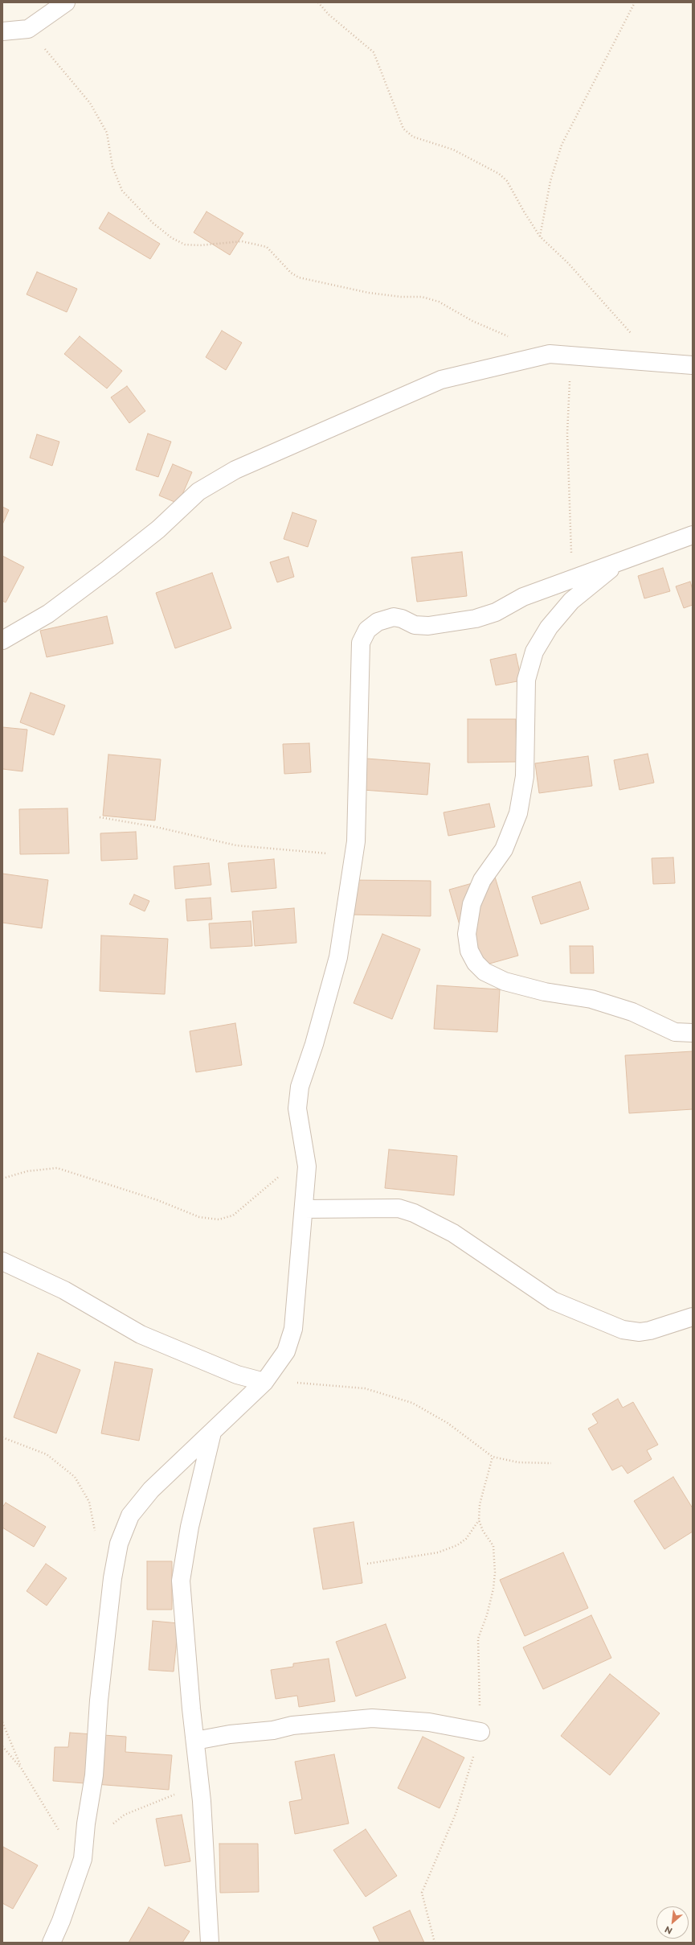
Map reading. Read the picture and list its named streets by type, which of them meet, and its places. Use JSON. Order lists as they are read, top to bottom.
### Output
{
  "north": "bottom left"
}
